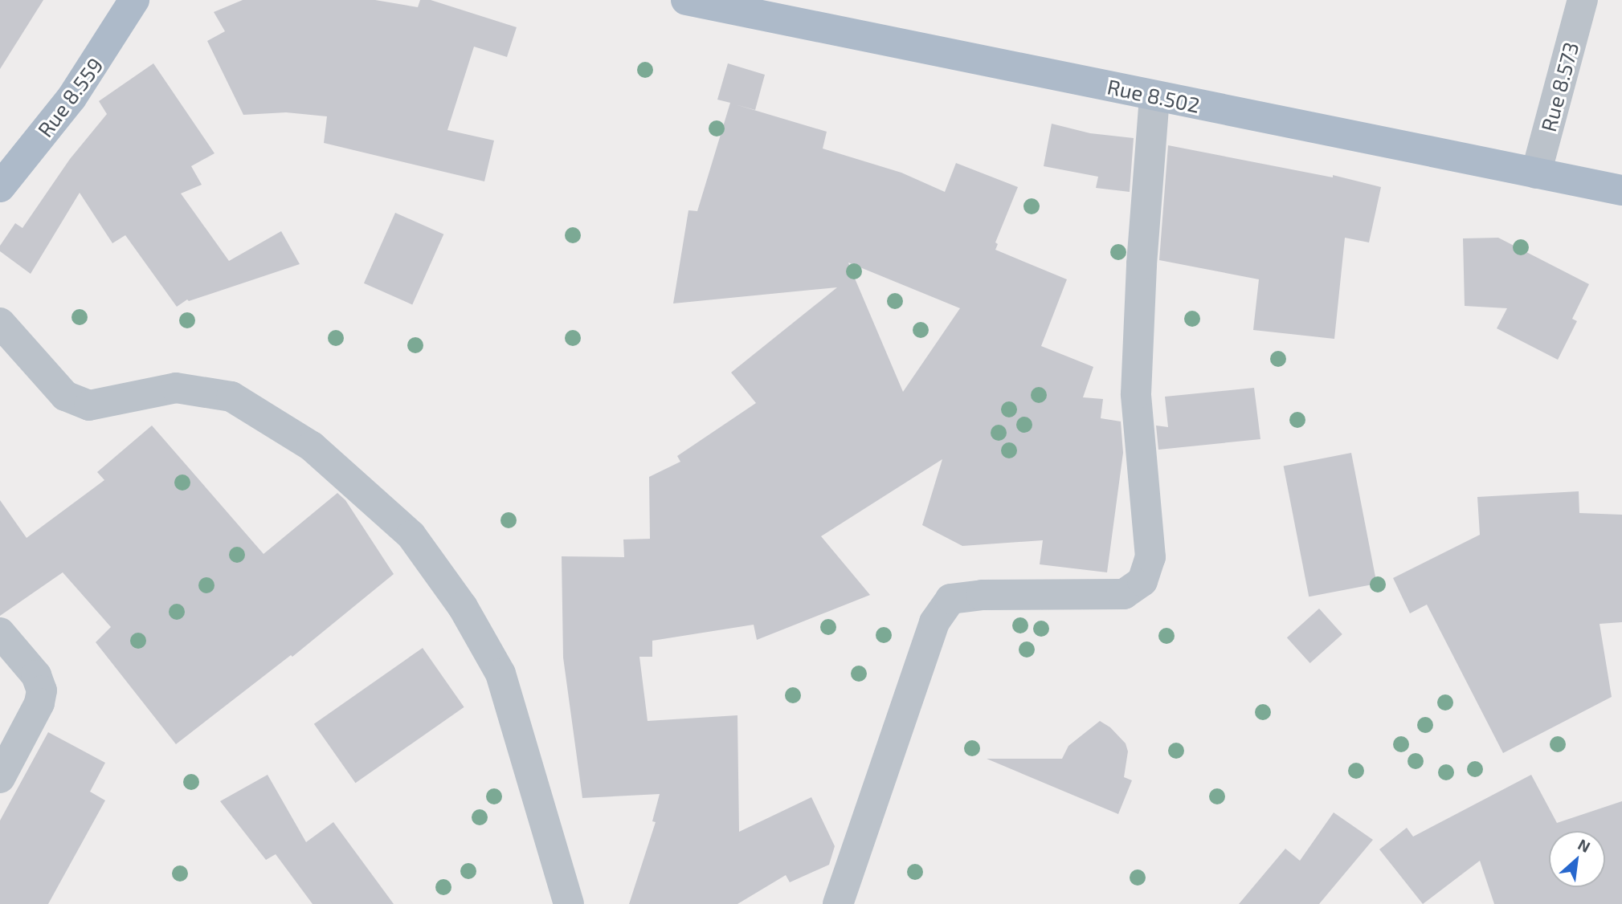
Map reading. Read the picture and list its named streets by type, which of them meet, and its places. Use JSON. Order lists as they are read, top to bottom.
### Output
{
  "streets": {
    "main road": ["Rue 8.502", "Rue 8.559"],
    "street": ["Rue 8.573"]
  },
  "crossings": [
    ["Rue 8.573", "Rue 8.502"]
  ],
  "north": "top right"
}
